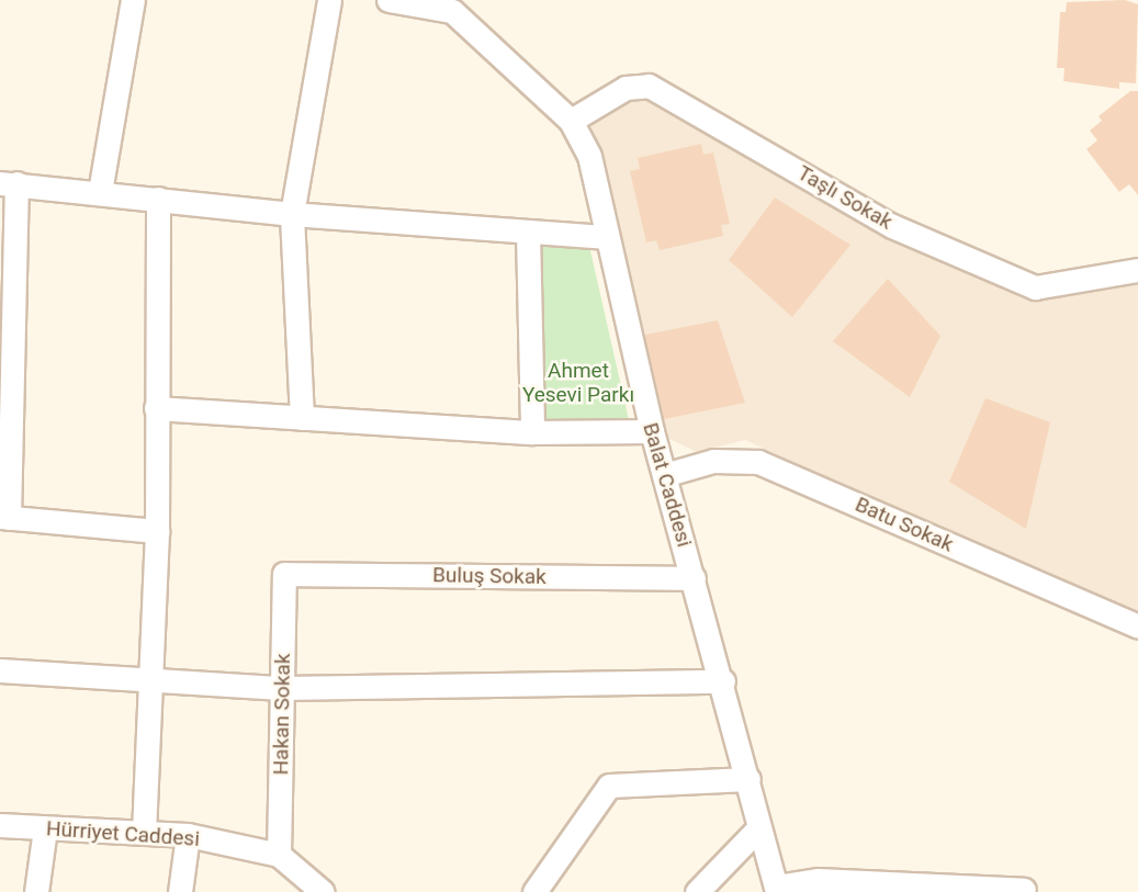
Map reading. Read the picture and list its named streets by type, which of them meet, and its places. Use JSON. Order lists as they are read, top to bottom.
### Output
{
  "streets": {
    "street": [
      "Taşlı Sokak",
      "Balat Caddesi",
      "Batu Sokak",
      "Buluş Sokak",
      "Hakan Sokak",
      "Hürriyet Caddesi"
    ]
  },
  "crossings": [
    ["Taşlı Sokak", "Balat Caddesi"],
    ["Balat Caddesi", "Batu Sokak"],
    ["Balat Caddesi", "Buluş Sokak"],
    ["Buluş Sokak", "Hakan Sokak"],
    ["Hakan Sokak", "Hürriyet Caddesi"]
  ],
  "parks": ["Ahmet Yesevi Parkı"]
}
